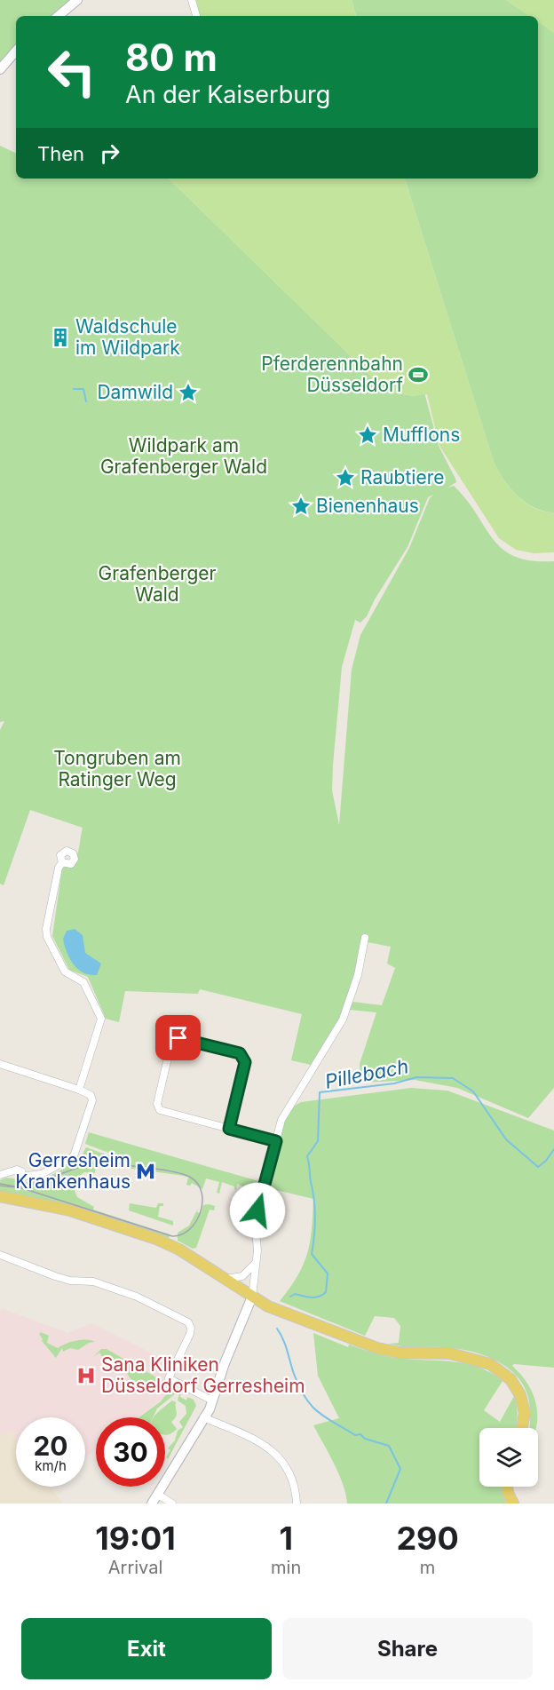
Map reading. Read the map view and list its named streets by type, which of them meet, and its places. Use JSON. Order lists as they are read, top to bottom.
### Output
{
  "water": ["Pillebach"],
  "parks": ["Wildpark am Grafenberger Wald", "Grafenberger Wald", "Tongruben am Ratinger Weg"],
  "places": {
    "building": ["Waldschule im Wildpark"],
    "sports": ["Pferderennbahn Düsseldorf"],
    "place": [
      "Damwild",
      "Mufflons",
      "Raubtiere",
      "Bienenhaus"
    ],
    "metro station": ["Gerresheim Krankenhaus"],
    "hospital": ["Sana Kliniken Düsseldorf Gerresheim"]
  },
  "page": {
    "turn": ["80 m", "An der Kaiserburg"],
    "then": "Then",
    "speed": "20 km/h",
    "limit": "30",
    "eta": [
      "19:01",
      "Arrival",
      "1",
      "min",
      "290",
      "m"
    ],
    "buttons": ["Exit", "Share"]
  }
}
